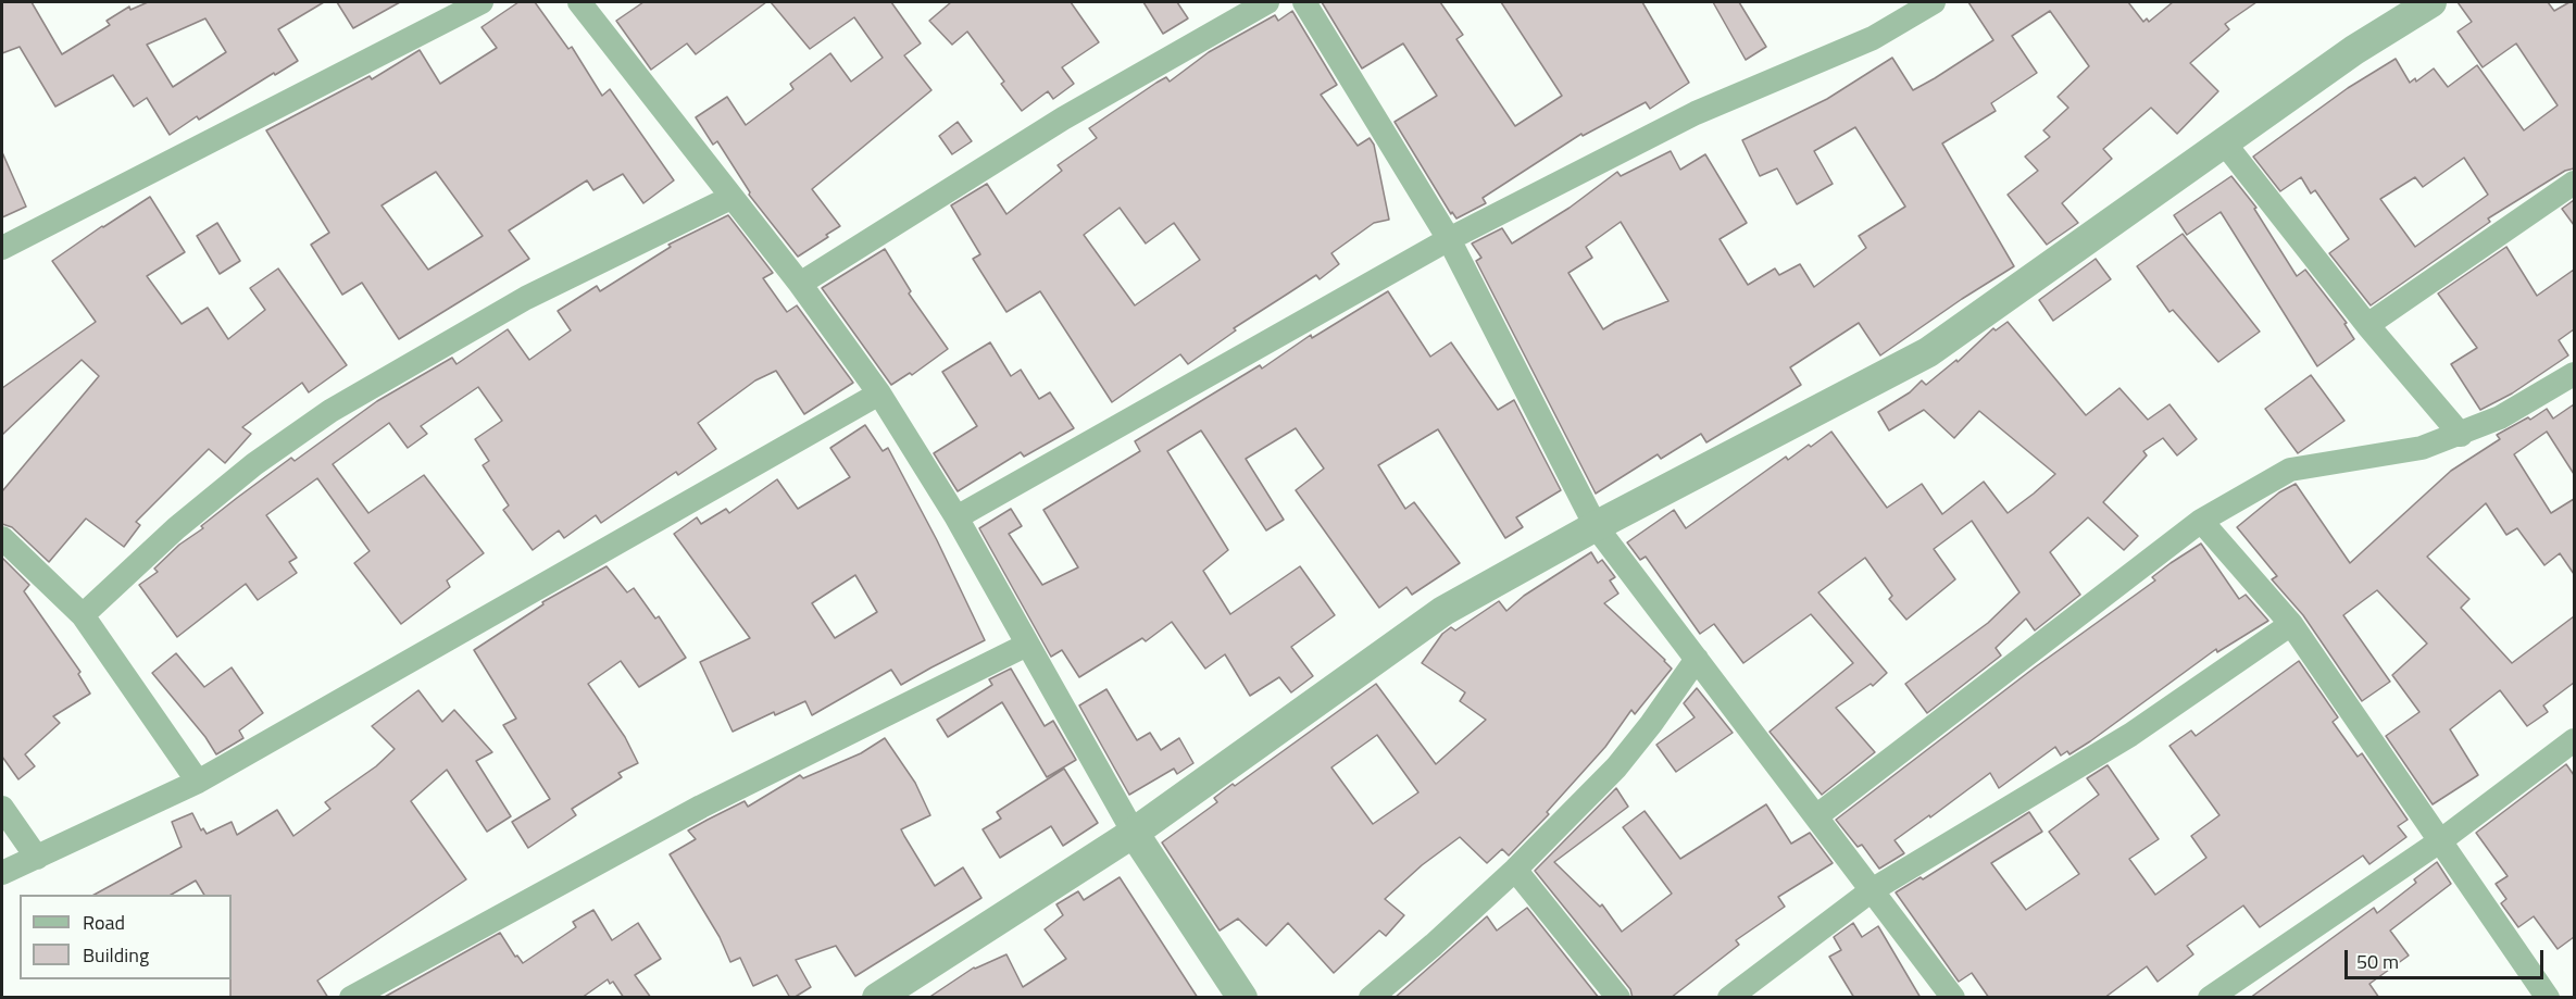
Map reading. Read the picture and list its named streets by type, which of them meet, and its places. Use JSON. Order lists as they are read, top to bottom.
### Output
{
  "legend": ["Road", "Building"],
  "scale_bar": "50 m"
}
